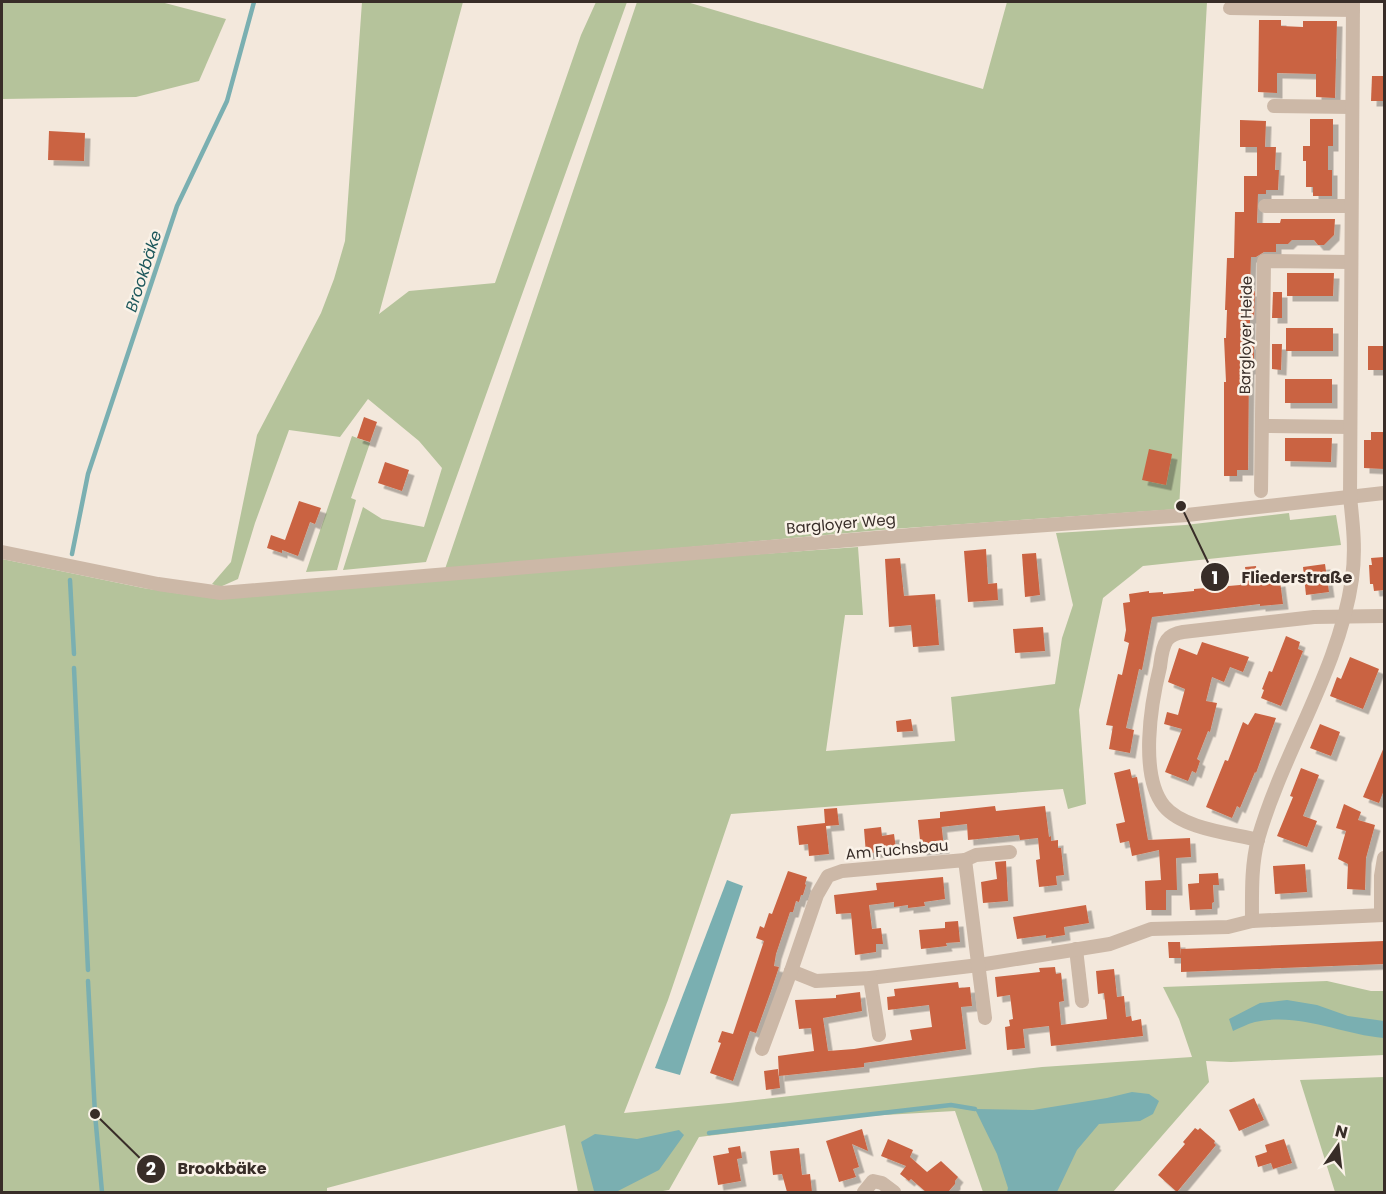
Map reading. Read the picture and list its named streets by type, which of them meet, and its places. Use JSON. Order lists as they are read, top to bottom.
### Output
{
  "streets": {
    "street": ["Bargloyer Heide", "Bargloyer Weg", "Am Fuchsbau"]
  },
  "water": ["Brookbäke"],
  "places": ["Fliederstraße", "Brookbäke"],
  "north": "top"
}
